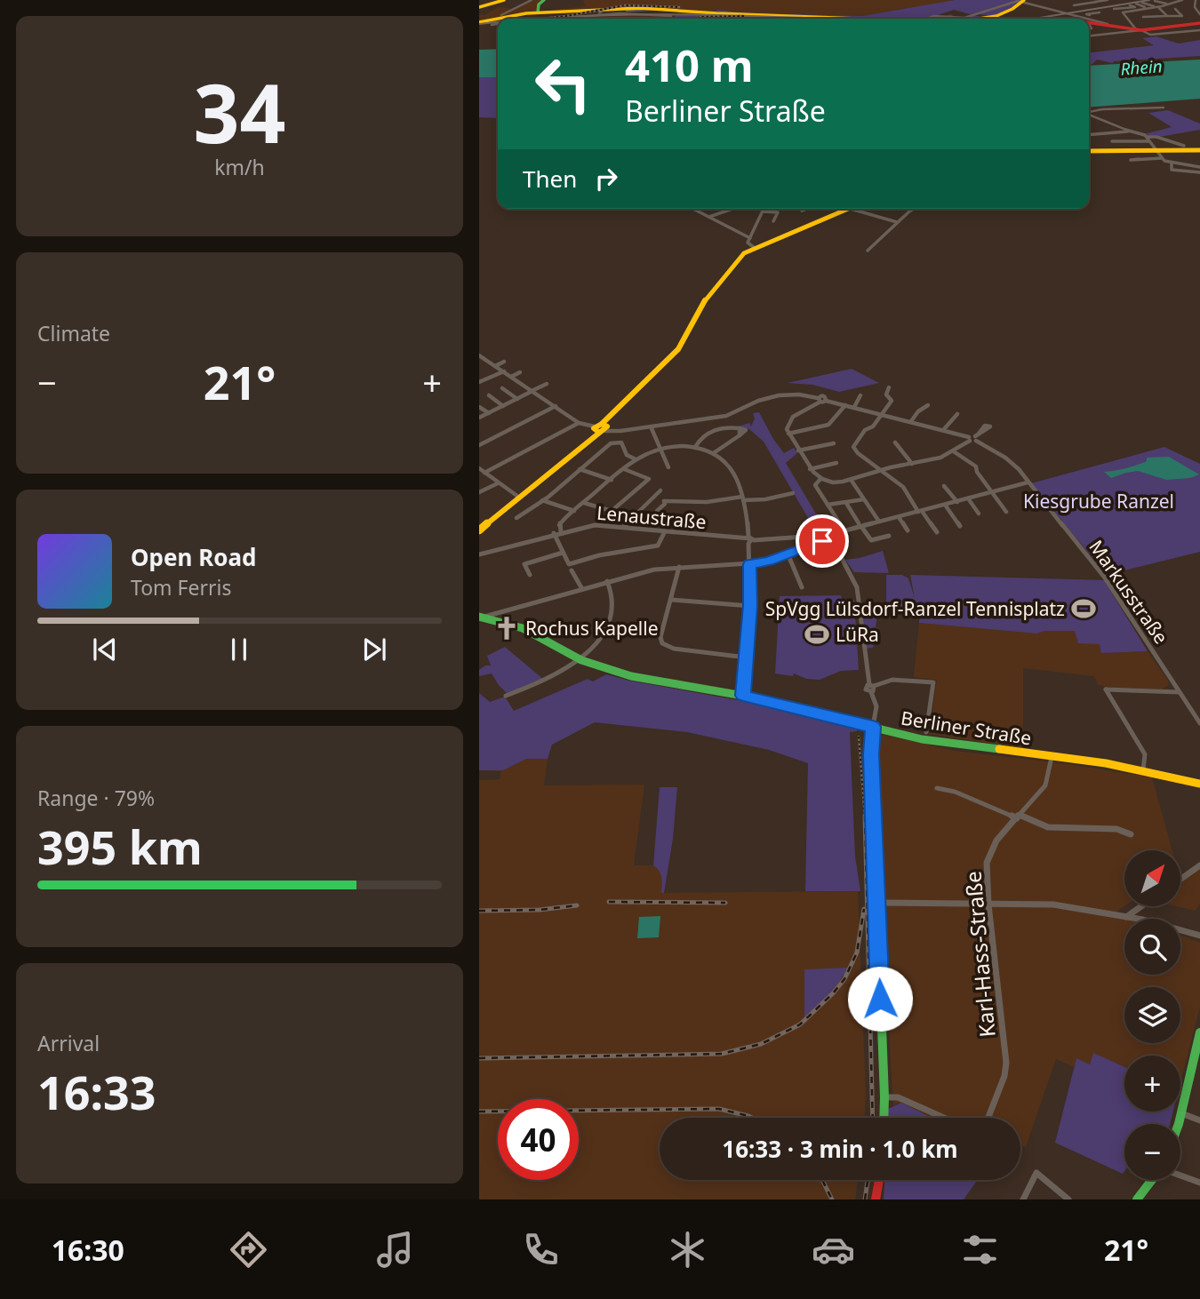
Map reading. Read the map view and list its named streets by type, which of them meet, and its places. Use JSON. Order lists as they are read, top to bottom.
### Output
{
  "streets": {
    "street": [
      "Lenaustraße",
      "Markusstraße",
      "Berliner Straße",
      "Karl-Hass-Straße"
    ]
  },
  "crossings": [
    ["Lenaustraße", "Markusstraße"],
    ["Berliner Straße", "Karl-Hass-Straße"]
  ],
  "water": ["Rhein"],
  "parks": ["Kiesgrube Ranzel"],
  "places": {
    "sports": ["SpVgg Lülsdorf-Ranzel Tennisplatz", "LüRa"],
    "church": ["Rochus Kapelle"]
  },
  "north": "top right",
  "page": {
    "tile": [
      ["34", "km/h"],
      "Climate",
      ["Range · 79%", "395 km"],
      ["Arrival", "16:33"]
    ],
    "turn": ["410 m", "Berliner Straße"],
    "then": "Then",
    "heat": ["−", "21°", "+"],
    "song": ["Open Road", "Tom Ferris"],
    "map_buttons": ["+", "−"],
    "limit": "40",
    "trip": "16:33 · 3 min · 1.0 km",
    "tabs": ["16:30", "21°"]
  }
}
